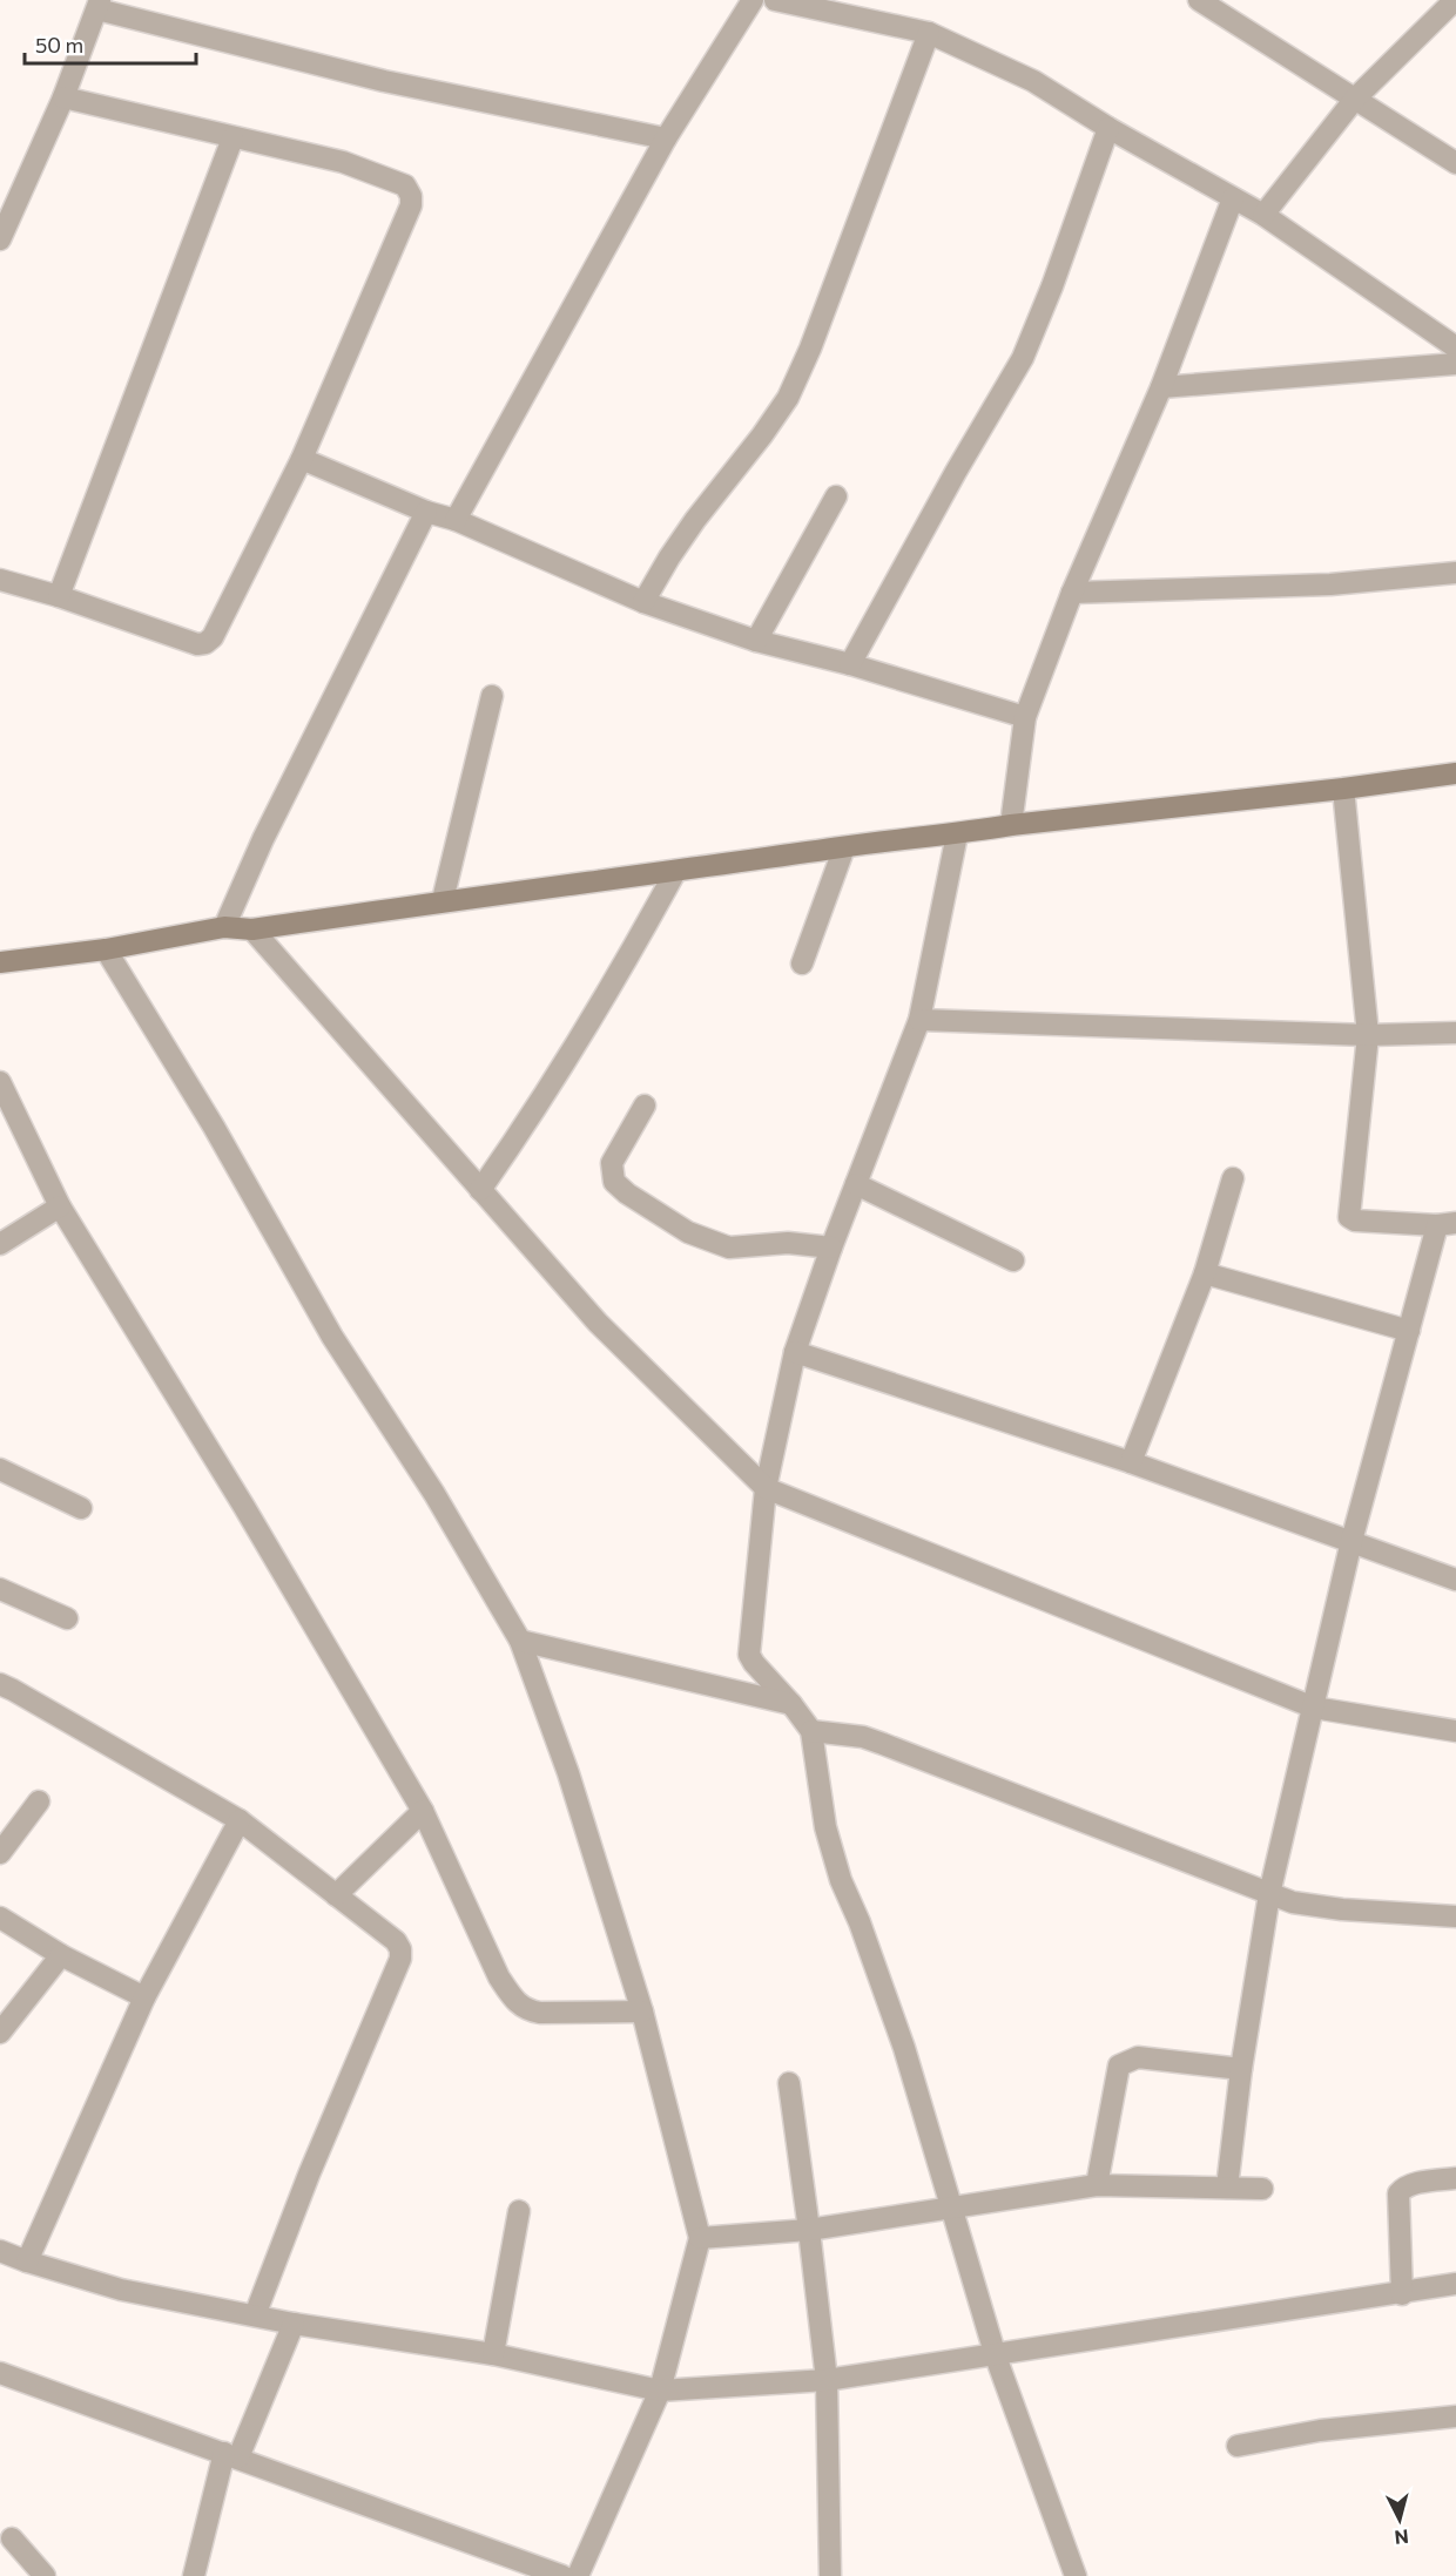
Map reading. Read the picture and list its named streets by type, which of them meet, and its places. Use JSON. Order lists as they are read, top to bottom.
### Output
{
  "scale_bar": "50 m",
  "north": "bottom"
}
